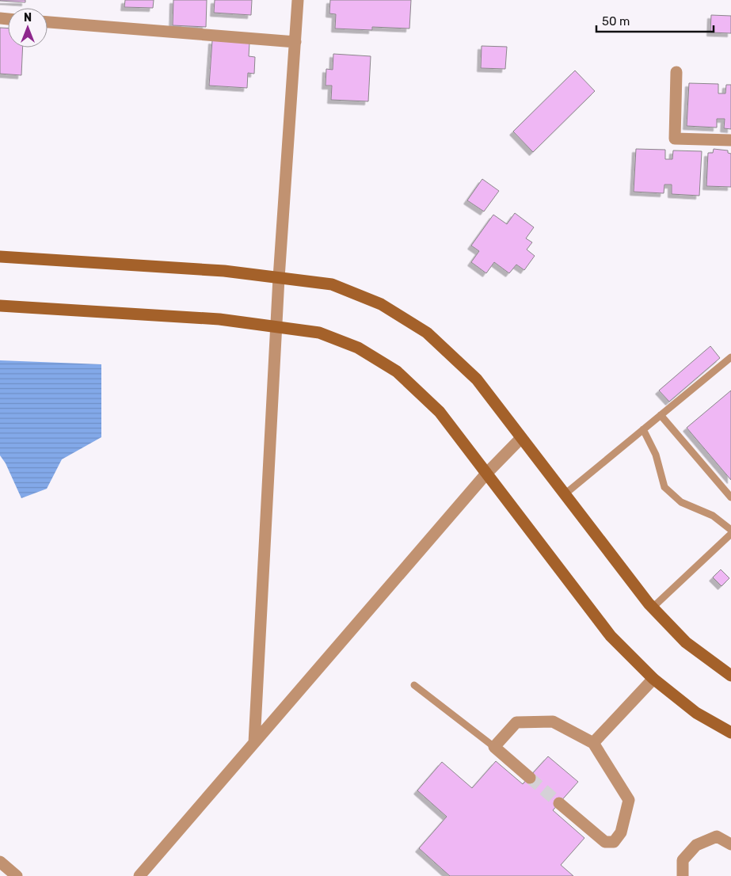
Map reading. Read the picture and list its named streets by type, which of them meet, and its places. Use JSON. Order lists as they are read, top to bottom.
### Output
{
  "scale_bar": "50 m",
  "north": "top"
}
